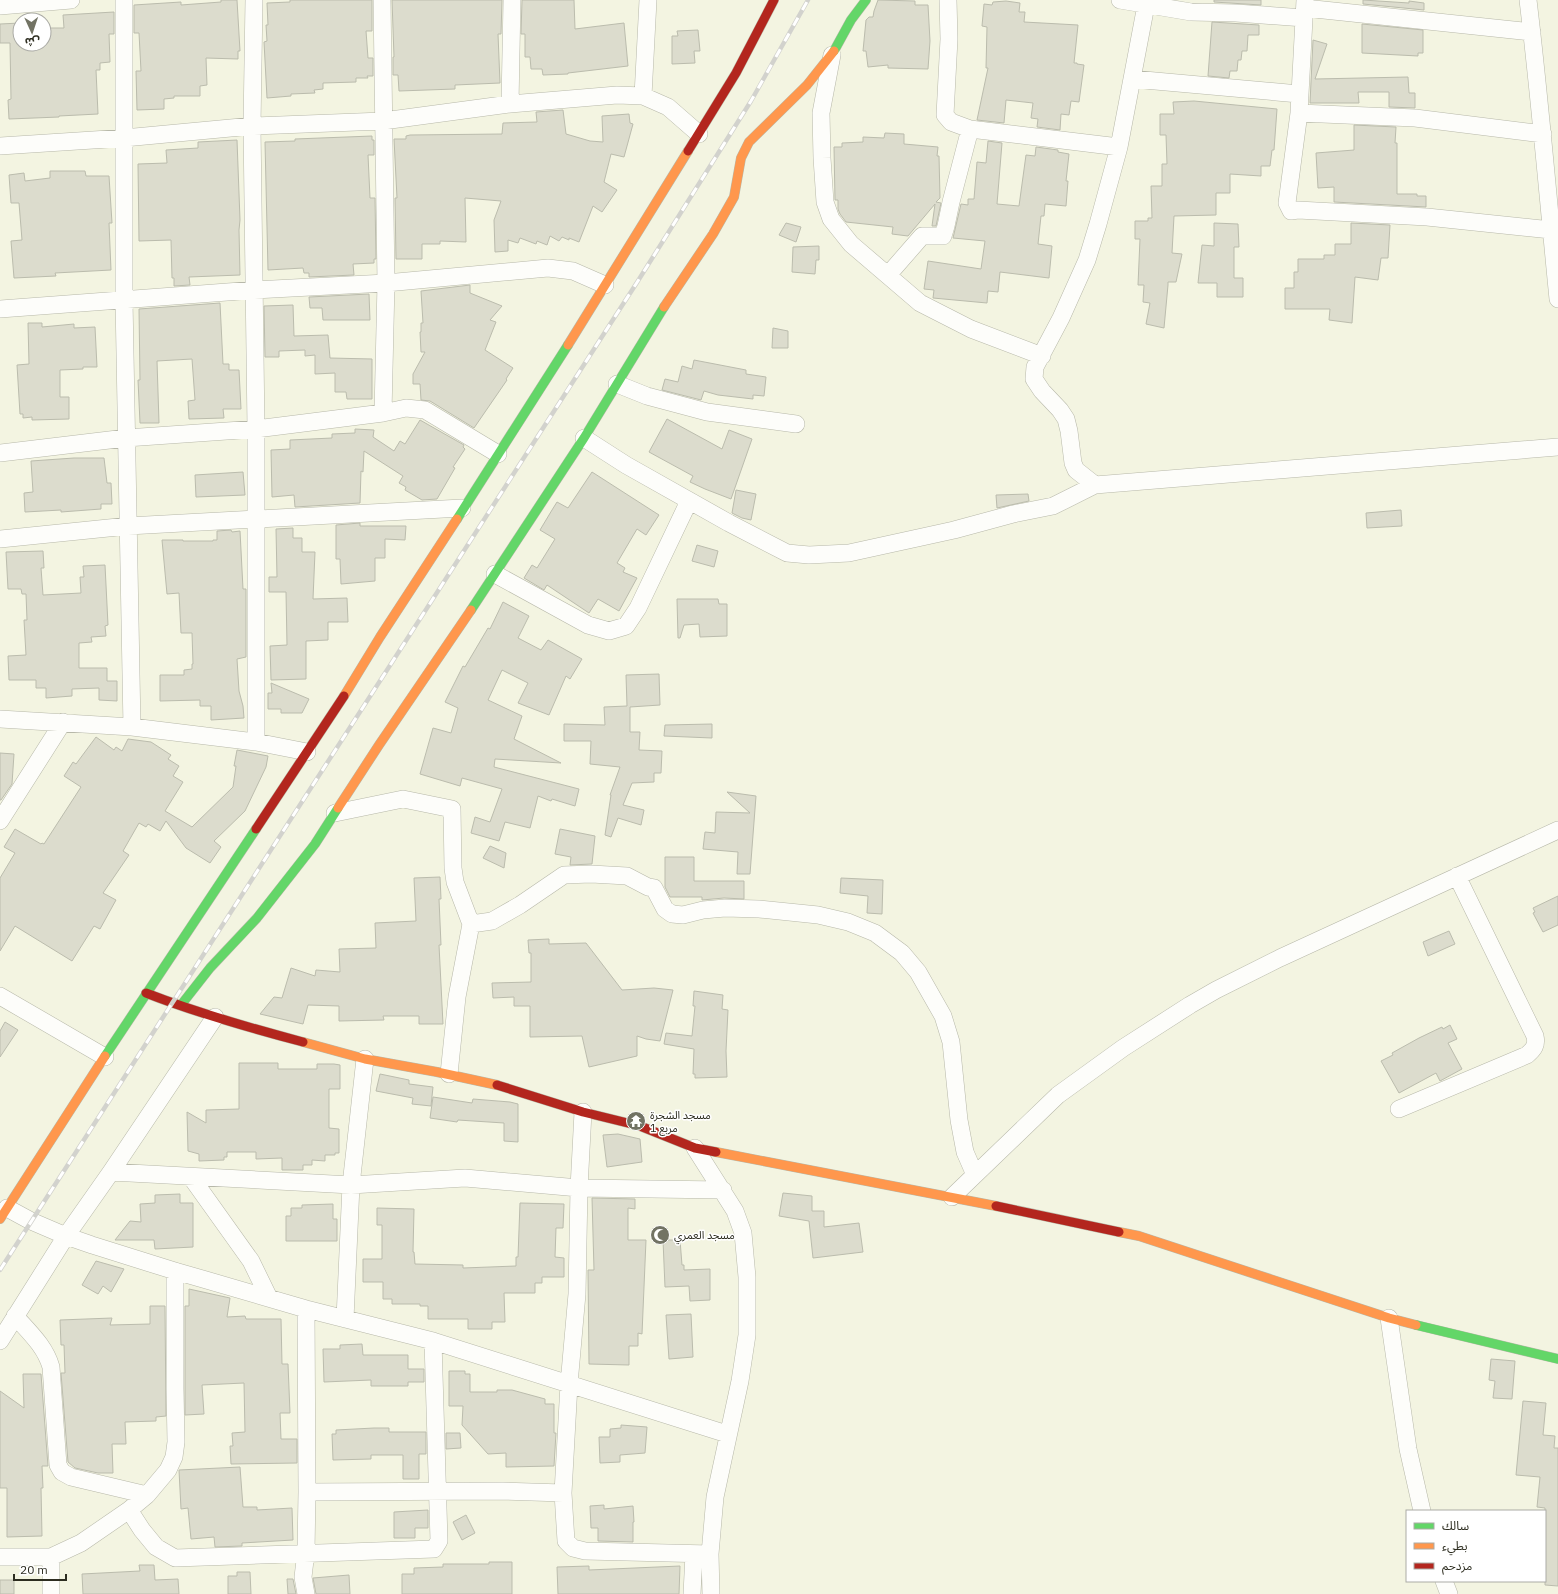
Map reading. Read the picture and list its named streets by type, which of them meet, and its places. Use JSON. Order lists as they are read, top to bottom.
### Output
{
  "places": {
    "temple": ["مسجد الشجرة مربع 1"],
    "mosque": ["مسجد العمري"]
  },
  "legend": ["سالك", "بطيء", "مزدحم"],
  "scale_bar": "20 m",
  "north": "bottom"
}
